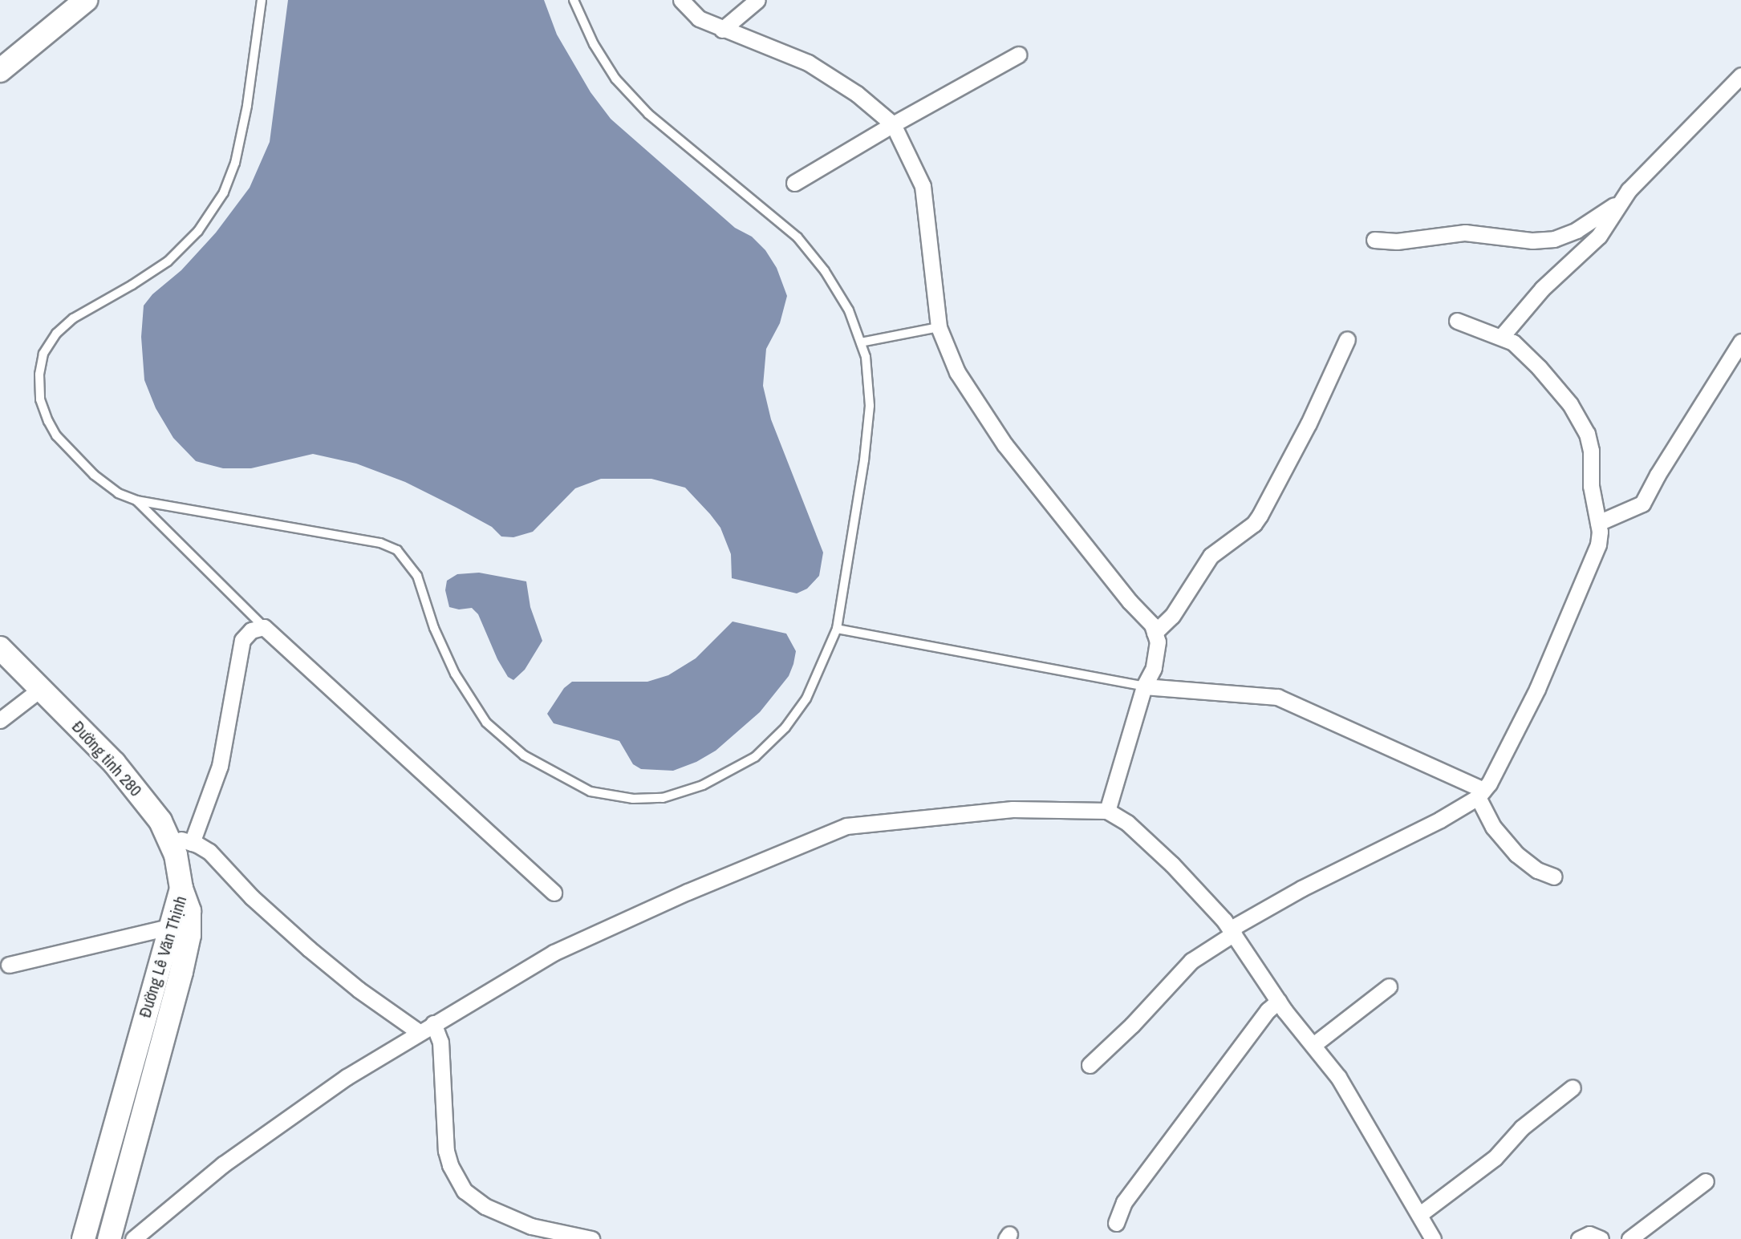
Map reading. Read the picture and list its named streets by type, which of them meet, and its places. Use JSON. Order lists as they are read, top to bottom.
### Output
{
  "streets": {
    "main road": ["Đường tỉnh 280", "Đường Lê Văn Thịnh"]
  },
  "crossings": [
    ["Đường tỉnh 280", "Đường Lê Văn Thịnh"]
  ]
}
